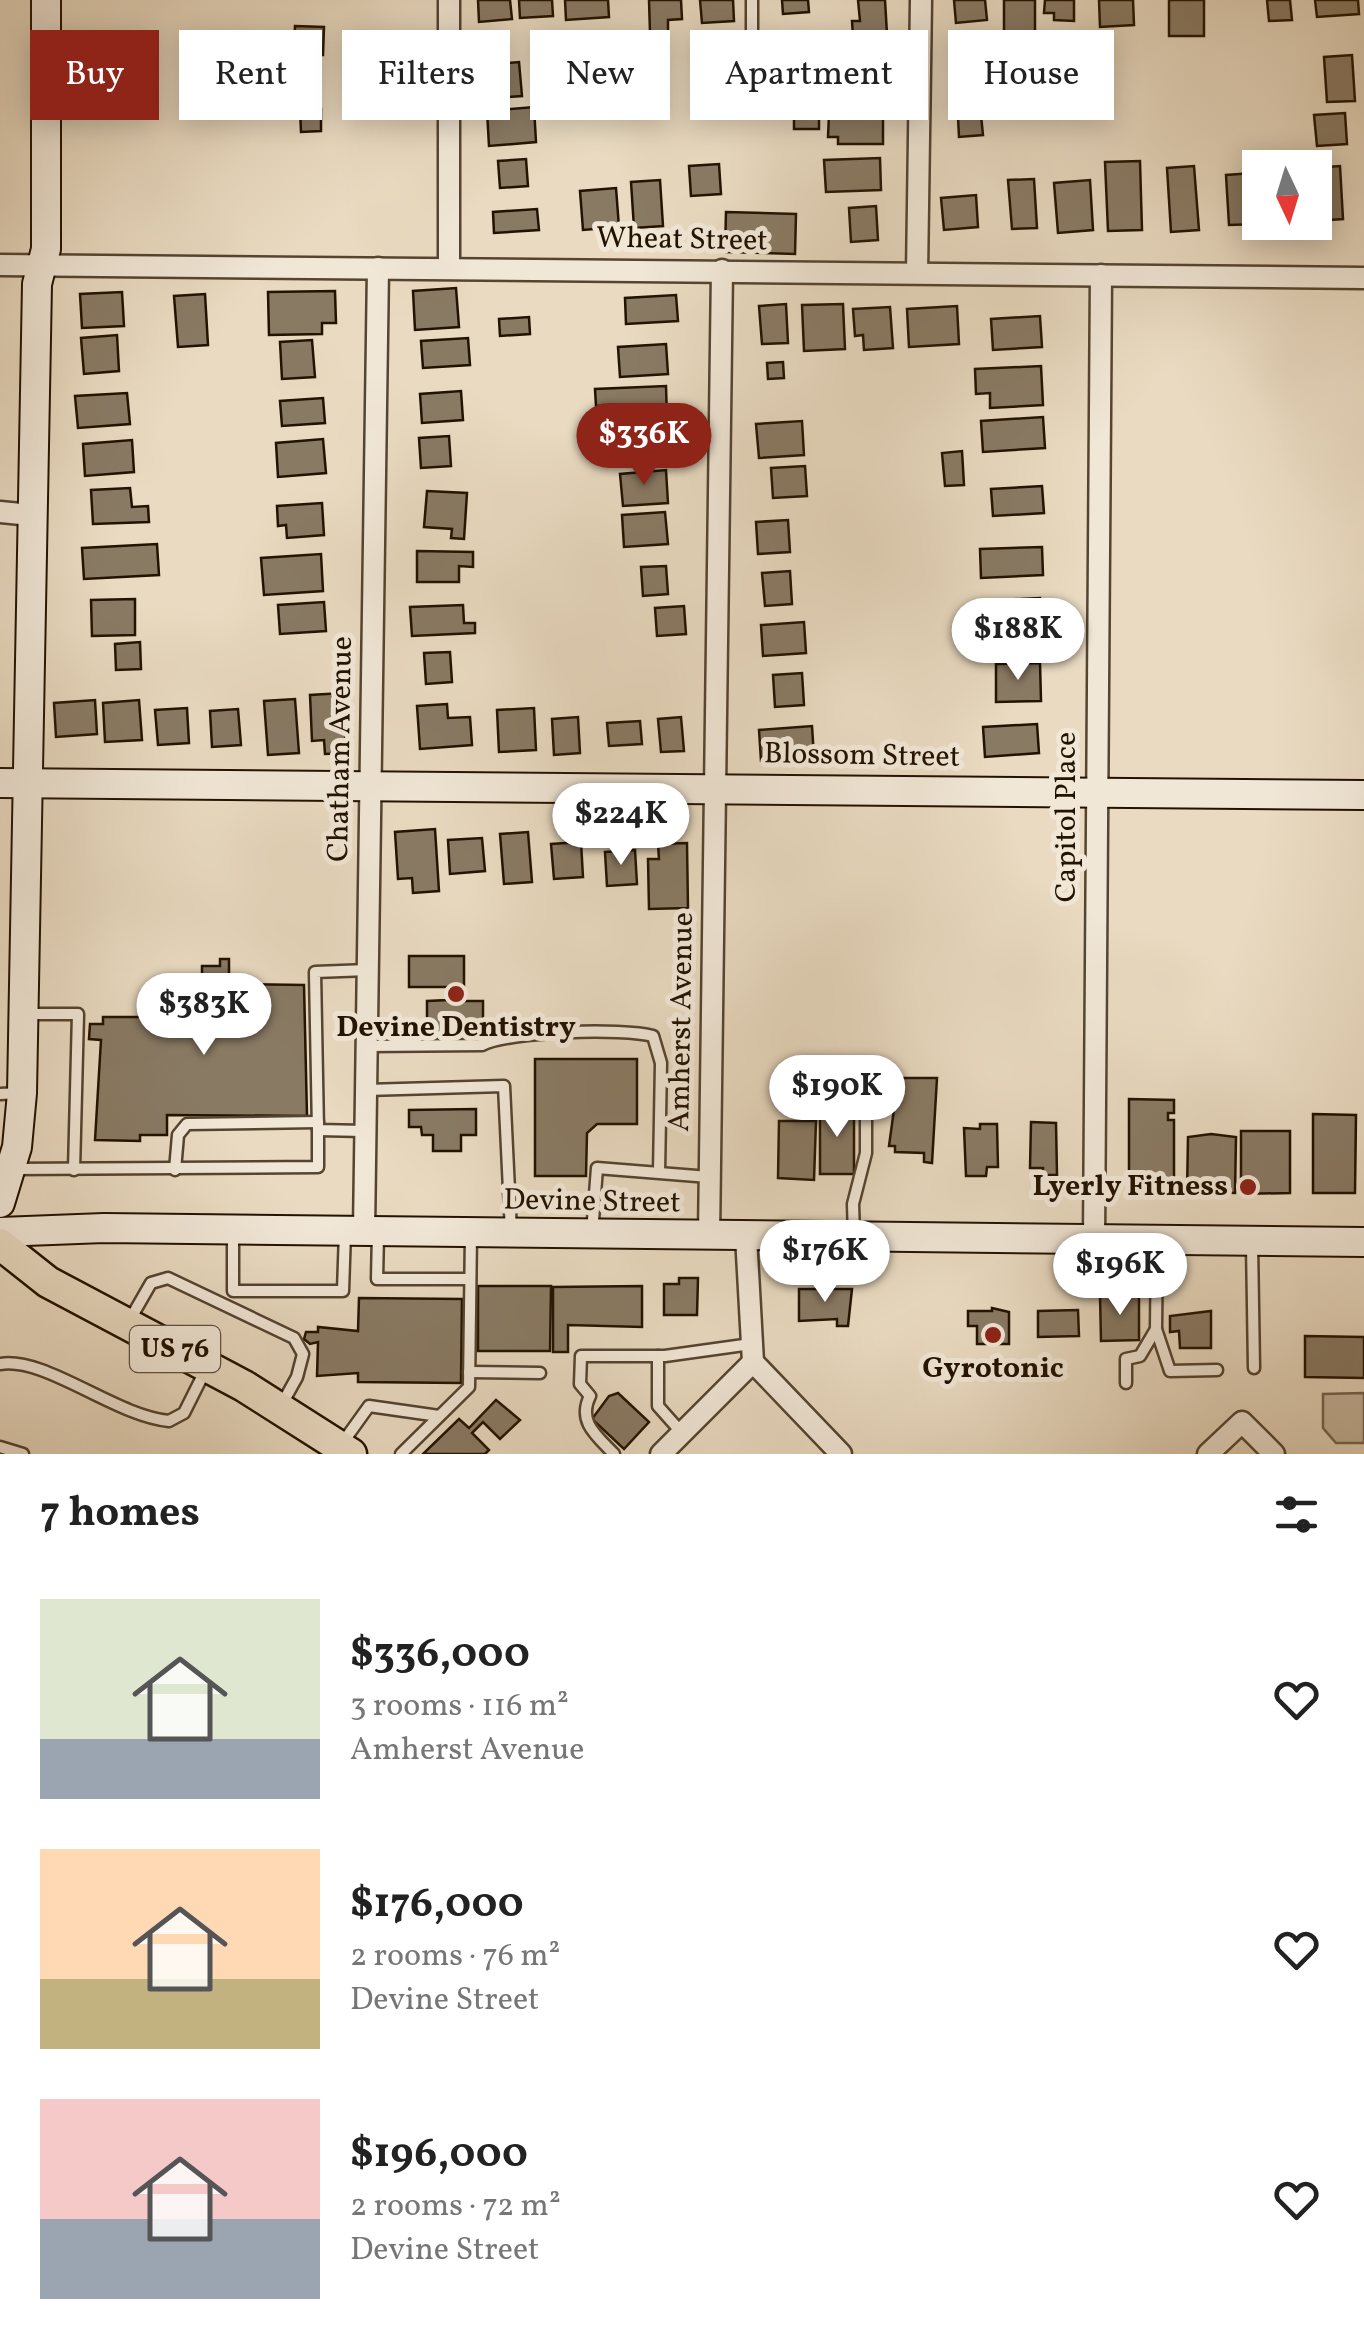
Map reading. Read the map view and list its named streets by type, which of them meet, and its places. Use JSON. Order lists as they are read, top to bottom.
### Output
{
  "streets": {
    "main road": ["US 76"],
    "street": [
      "Wheat Street",
      "Chatham Avenue",
      "Blossom Street",
      "Capitol Place",
      "Amherst Avenue",
      "Devine Street"
    ]
  },
  "crossings": [
    ["Wheat Street", "Chatham Avenue"],
    ["Wheat Street", "Capitol Place"],
    ["Wheat Street", "Amherst Avenue"],
    ["Chatham Avenue", "Blossom Street"],
    ["Chatham Avenue", "Devine Street"],
    ["Blossom Street", "Capitol Place"],
    ["Blossom Street", "Amherst Avenue"],
    ["Capitol Place", "Devine Street"],
    ["Amherst Avenue", "Devine Street"]
  ],
  "places": ["Devine Dentistry", "Lyerly Fitness", "Gyrotonic"],
  "north": "bottom",
  "page": {
    "chip": [
      "Buy",
      "Rent",
      "Filters",
      "New",
      "Apartment",
      "House"
    ],
    "price": [
      "$336K",
      "$188K",
      "$224K",
      "$383K",
      "$190K",
      "$176K",
      "$196K"
    ],
    "heading": "7 homes",
    "list": [
      {
        "name": "$336,000",
        "note": "3 rooms · 116 m² · Amherst Avenue"
      },
      {
        "name": "$176,000",
        "note": "2 rooms · 76 m² · Devine Street"
      },
      {
        "name": "$196,000",
        "note": "2 rooms · 72 m² · Devine Street"
      }
    ]
  }
}
